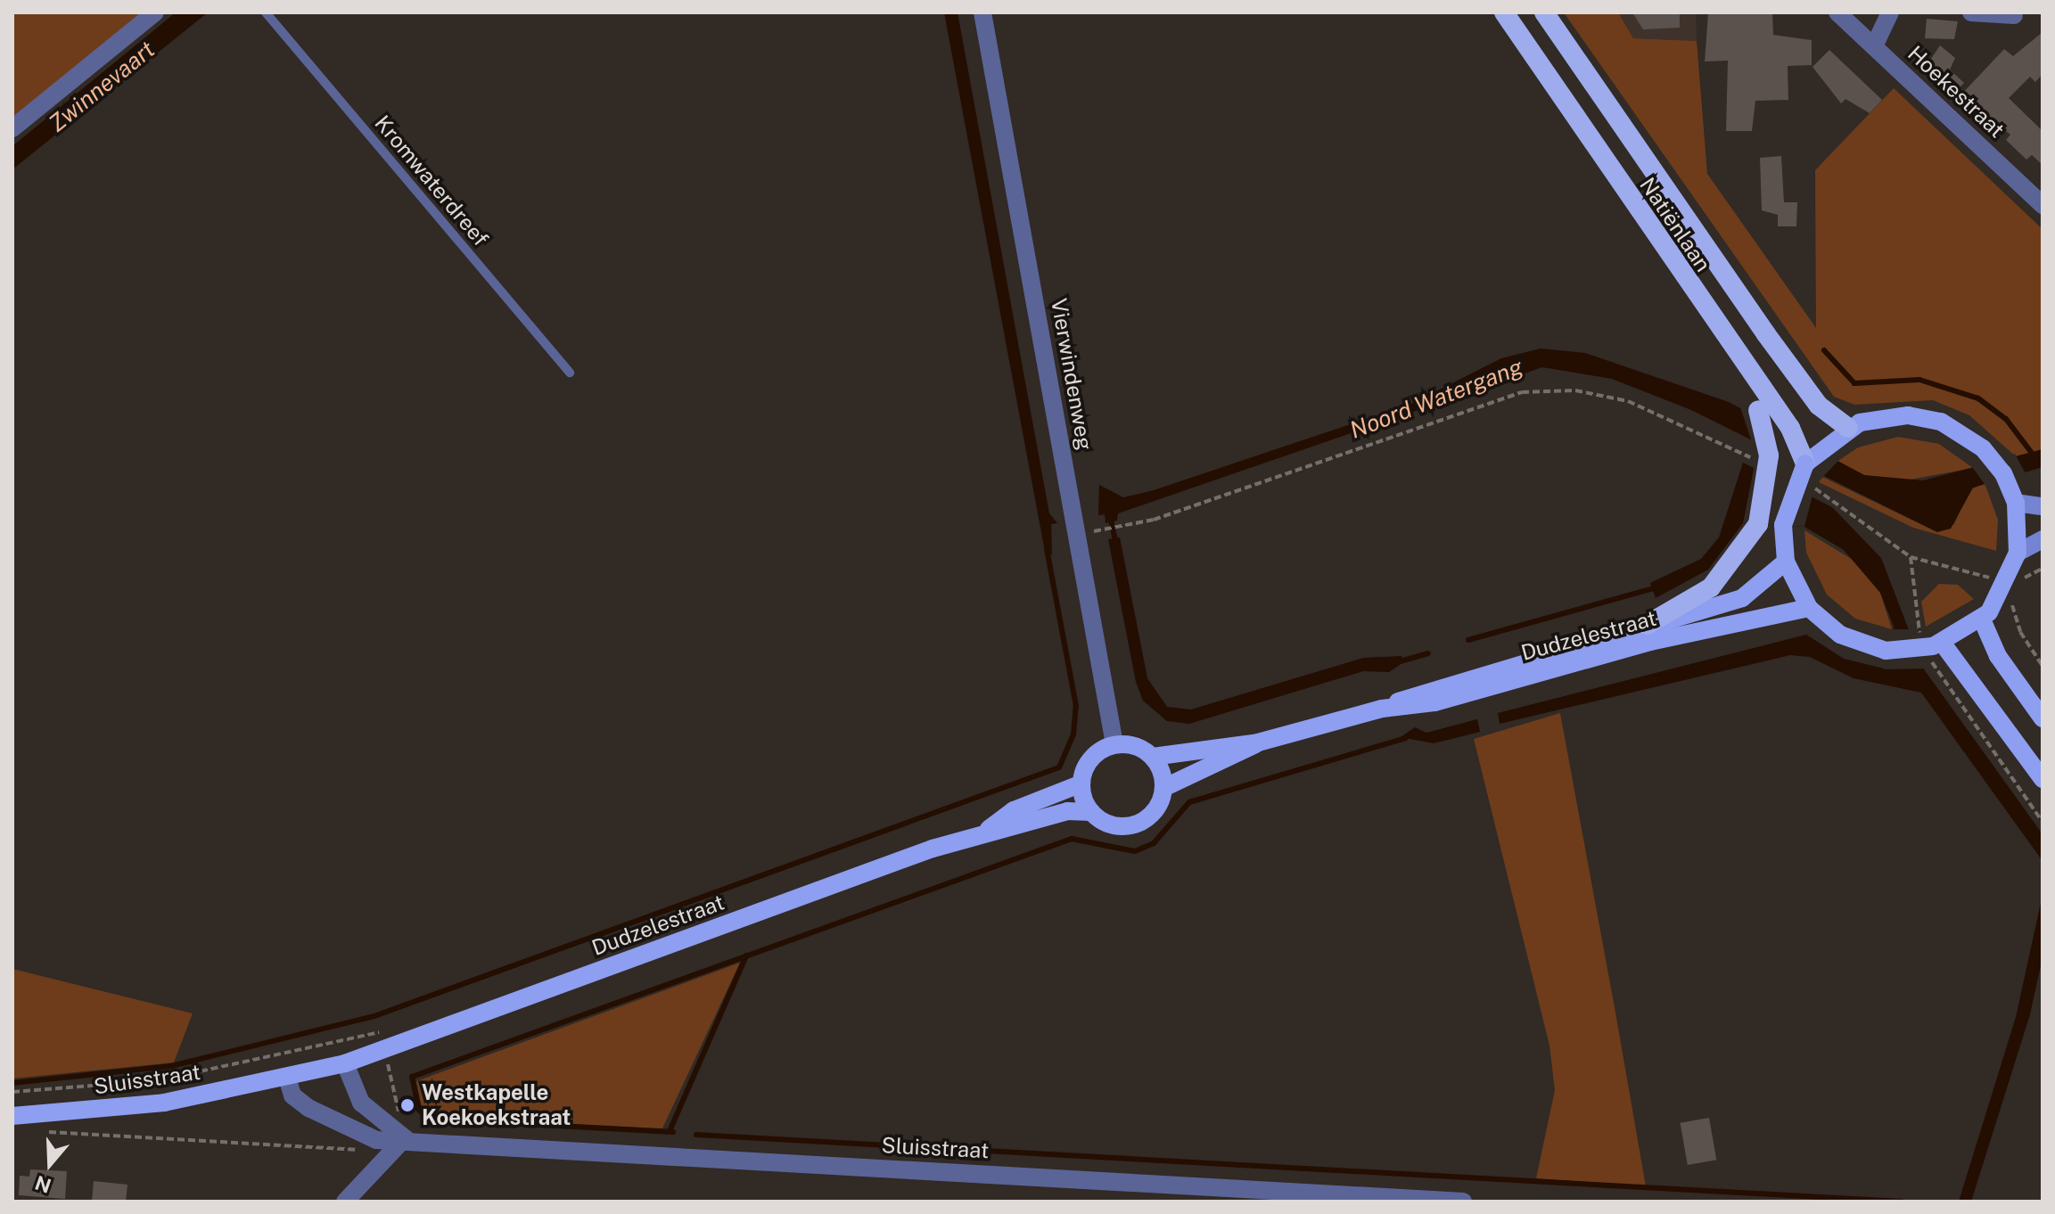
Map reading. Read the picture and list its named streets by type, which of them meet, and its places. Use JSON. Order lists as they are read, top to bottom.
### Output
{
  "streets": {
    "highway": ["Natiënlaan"],
    "main road": ["Dudzelestraat", "Sluisstraat"],
    "street": ["Hoekestraat", "Vierwindenweg"],
    "lane": ["Kromwaterdreef"]
  },
  "crossings": [
    ["Vierwindenweg", "Dudzelestraat"],
    ["Dudzelestraat", "Sluisstraat"]
  ],
  "water": ["Zwinnevaart", "Noord Watergang"],
  "places": ["Westkapelle Koekoekstraat"],
  "north": "bottom"
}
